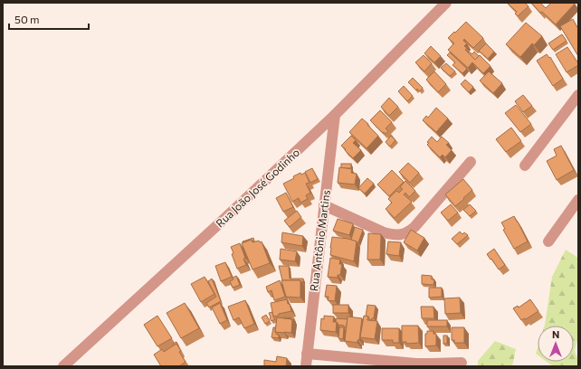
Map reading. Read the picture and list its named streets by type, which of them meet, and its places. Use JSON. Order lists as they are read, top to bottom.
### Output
{
  "streets": {
    "street": ["Rua João José Godinho", "Rua Antônio Martins"]
  },
  "crossings": [
    ["Rua João José Godinho", "Rua Antônio Martins"]
  ],
  "scale_bar": "50 m",
  "north": "top"
}
